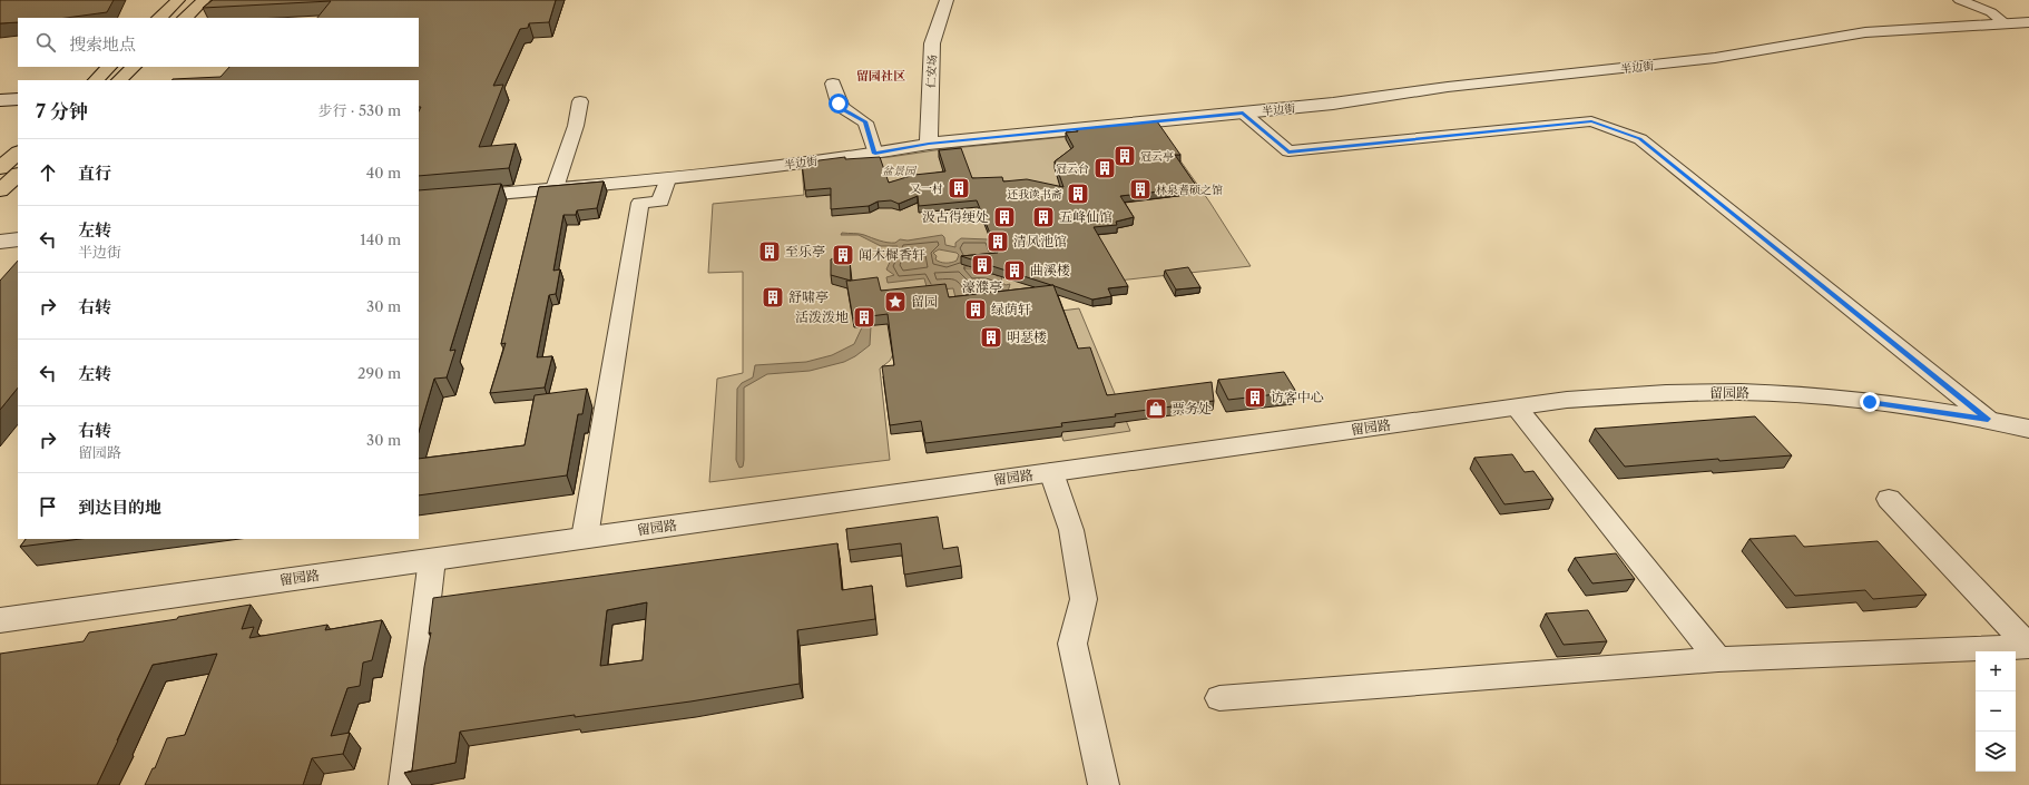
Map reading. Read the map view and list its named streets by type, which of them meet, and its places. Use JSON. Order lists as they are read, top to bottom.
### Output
{
  "streets": {
    "street": ["半边街", "仁安场", "留园路"]
  },
  "crossings": [
    ["半边街", "仁安场"]
  ],
  "districts": ["留园社区"],
  "parks": ["盆景园"],
  "places": {
    "building": [
      "冠云亭",
      "冠云台",
      "又一村",
      "林泉耆硕之馆",
      "还我读书斋",
      "汲古得绠处",
      "五峰仙馆",
      "清风池馆",
      "至乐亭",
      "闻木樨香轩",
      "濠濮亭",
      "曲溪楼",
      "舒啸亭",
      "绿荫轩",
      "活泼泼地",
      "明瑟楼",
      "访客中心"
    ],
    "place": ["留园"],
    "shop": ["票务处"]
  },
  "page": {
    "search": "搜索地点",
    "heading": ["7 分钟", "步行 · 530 m"],
    "list": [
      ["直行", "40 m"],
      ["左转", "半边街", "140 m"],
      ["右转", "30 m"],
      ["左转", "290 m"],
      ["右转", "留园路", "30 m"],
      "到达目的地"
    ],
    "map_buttons": ["+", "−"]
  }
}
